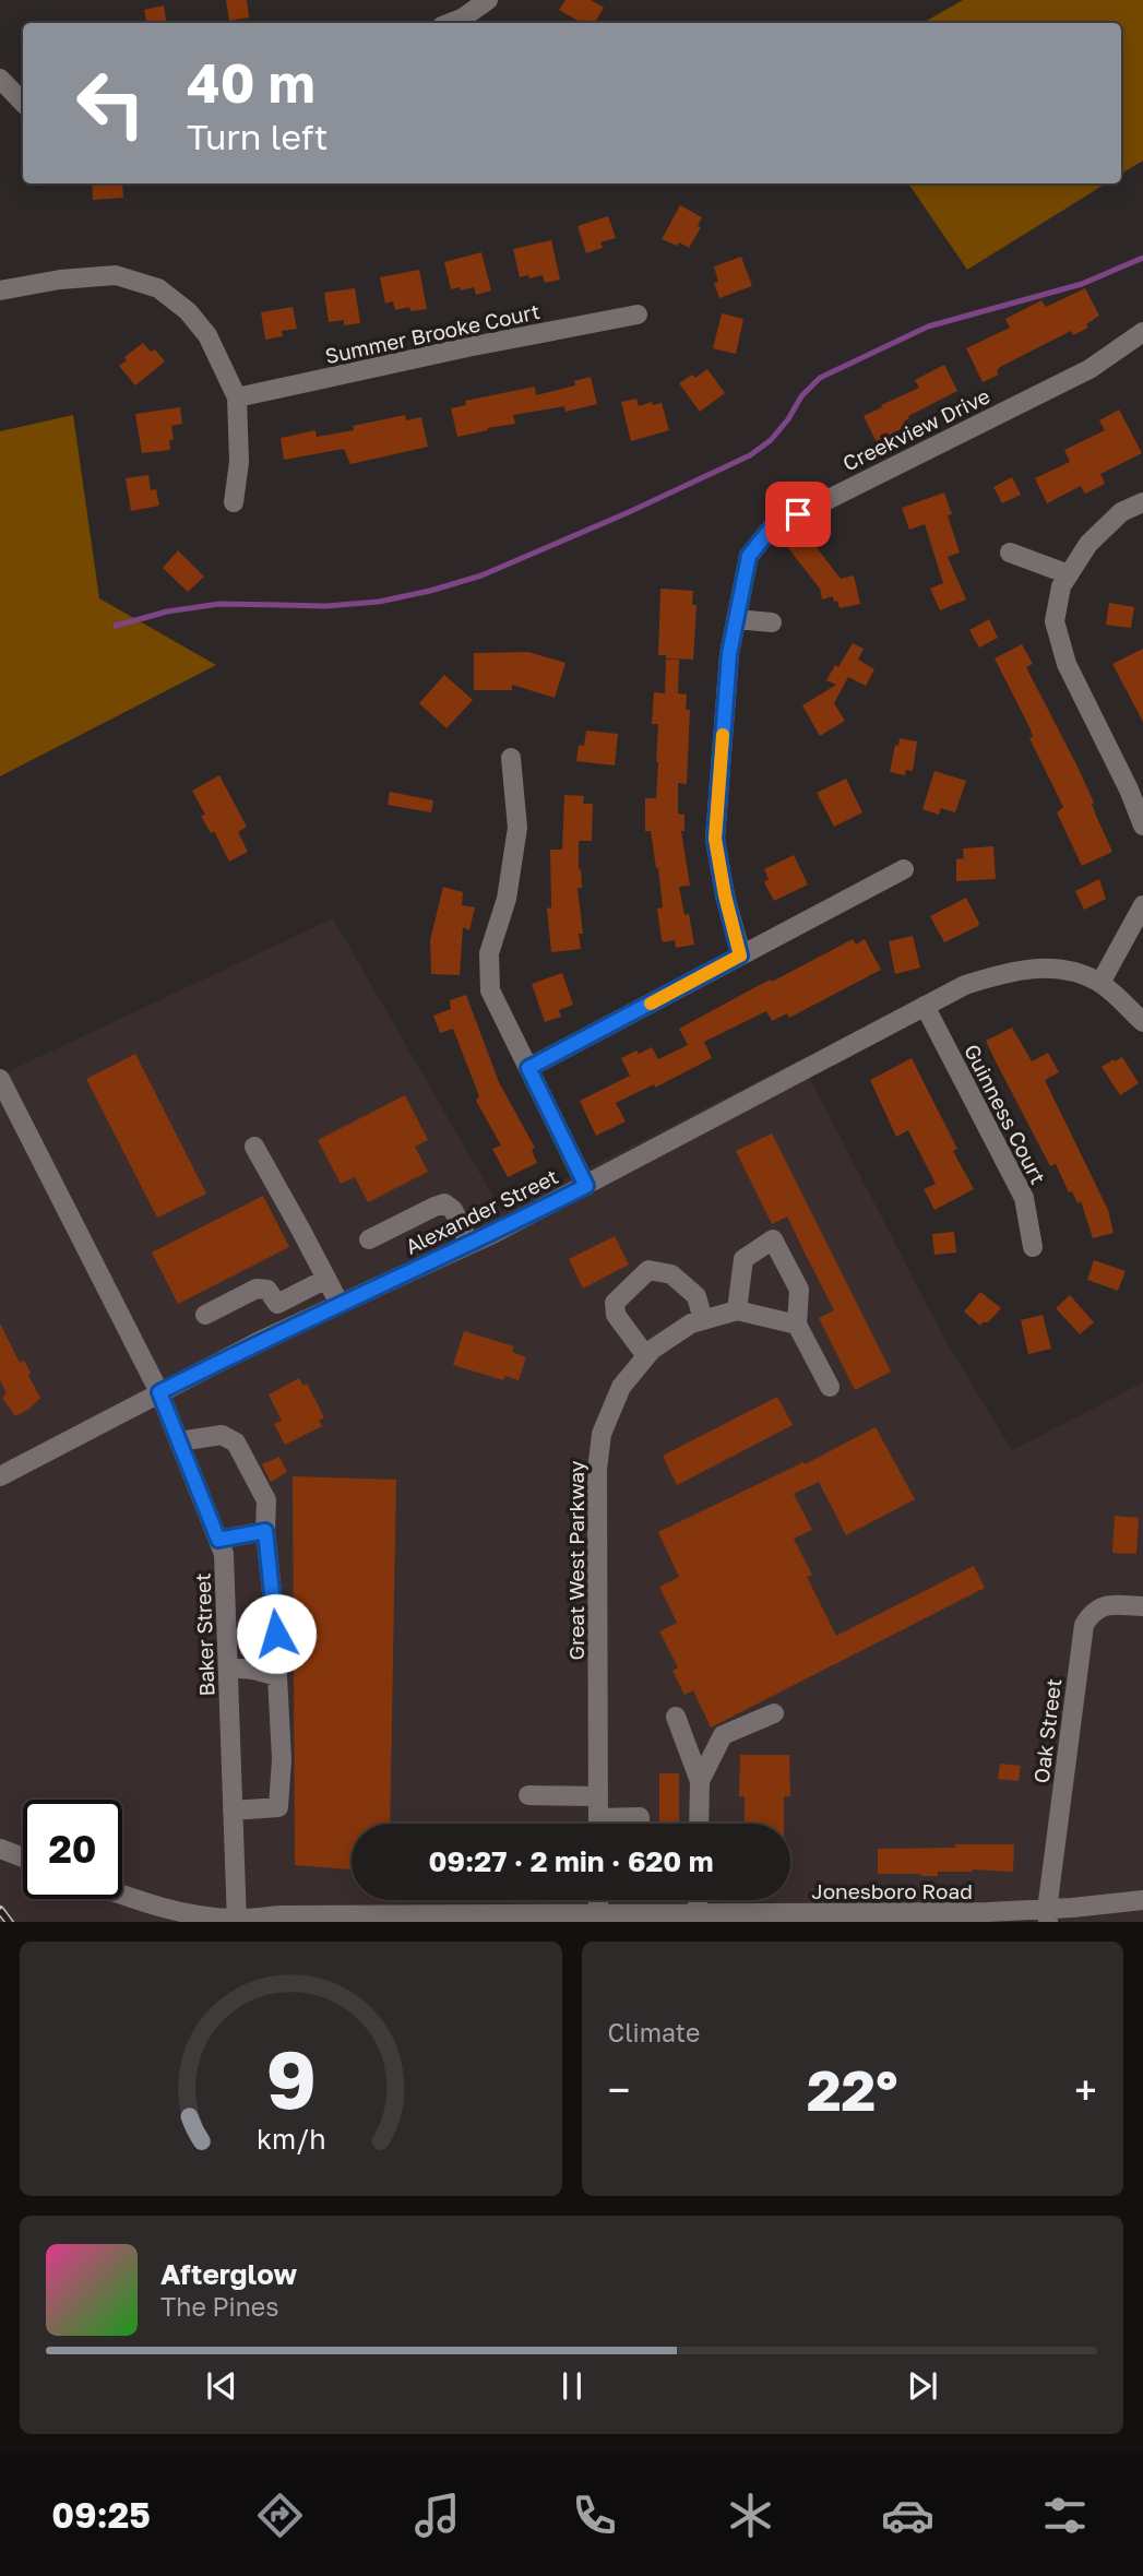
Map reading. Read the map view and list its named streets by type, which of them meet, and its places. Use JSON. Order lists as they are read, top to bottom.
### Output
{
  "streets": {
    "street": [
      "Summer Brooke Court",
      "Creekview Drive",
      "Guinness Court",
      "Alexander Street",
      "Great West Parkway",
      "Baker Street",
      "Oak Street",
      "Jonesboro Road"
    ]
  },
  "crossings": [
    ["Guinness Court", "Alexander Street"],
    ["Alexander Street", "Baker Street"],
    ["Baker Street", "Jonesboro Road"],
    ["Oak Street", "Jonesboro Road"]
  ],
  "page": {
    "turn": ["40 m", "Turn left"],
    "limit": "20",
    "trip": "09:27 · 2 min · 620 m",
    "tile": "Climate",
    "heat": ["−", "22°", "+"],
    "song": ["Afterglow", "The Pines"],
    "tabs": "09:25",
    "gauge": ["9", "km/h"]
  }
}
